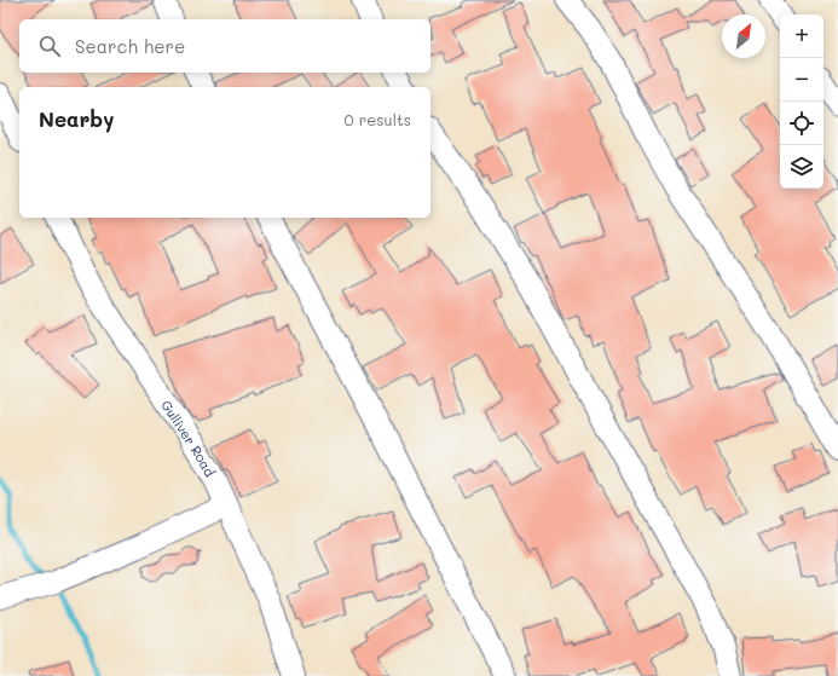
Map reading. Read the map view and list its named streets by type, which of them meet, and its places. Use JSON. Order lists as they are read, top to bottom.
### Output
{
  "streets": {
    "street": ["Gulliver Road"]
  },
  "north": "top right",
  "page": {
    "map_buttons": ["+", "−"],
    "search": "Search here",
    "heading": ["Nearby", "0 results"]
  }
}
